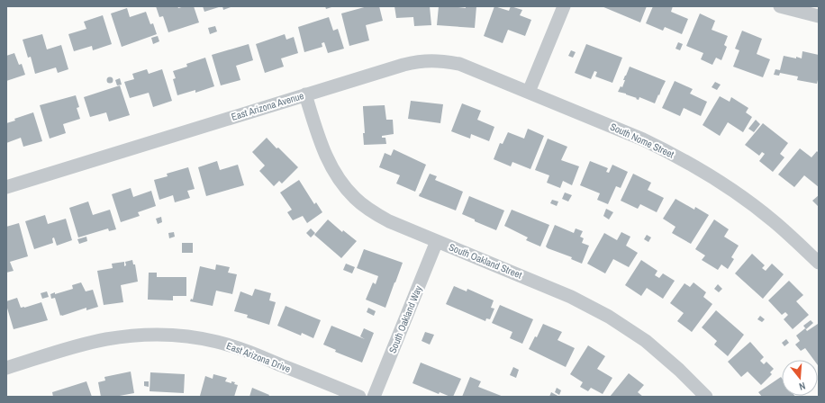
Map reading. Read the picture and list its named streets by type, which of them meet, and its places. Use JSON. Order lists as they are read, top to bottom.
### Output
{
  "streets": {
    "street": [
      "East Arizona Avenue",
      "South Nome Street",
      "South Oakland Street",
      "South Oakland Way",
      "East Arizona Drive"
    ]
  },
  "crossings": [
    ["East Arizona Avenue", "South Nome Street"],
    ["East Arizona Avenue", "South Oakland Street"],
    ["South Oakland Street", "South Oakland Way"]
  ],
  "north": "bottom"
}
